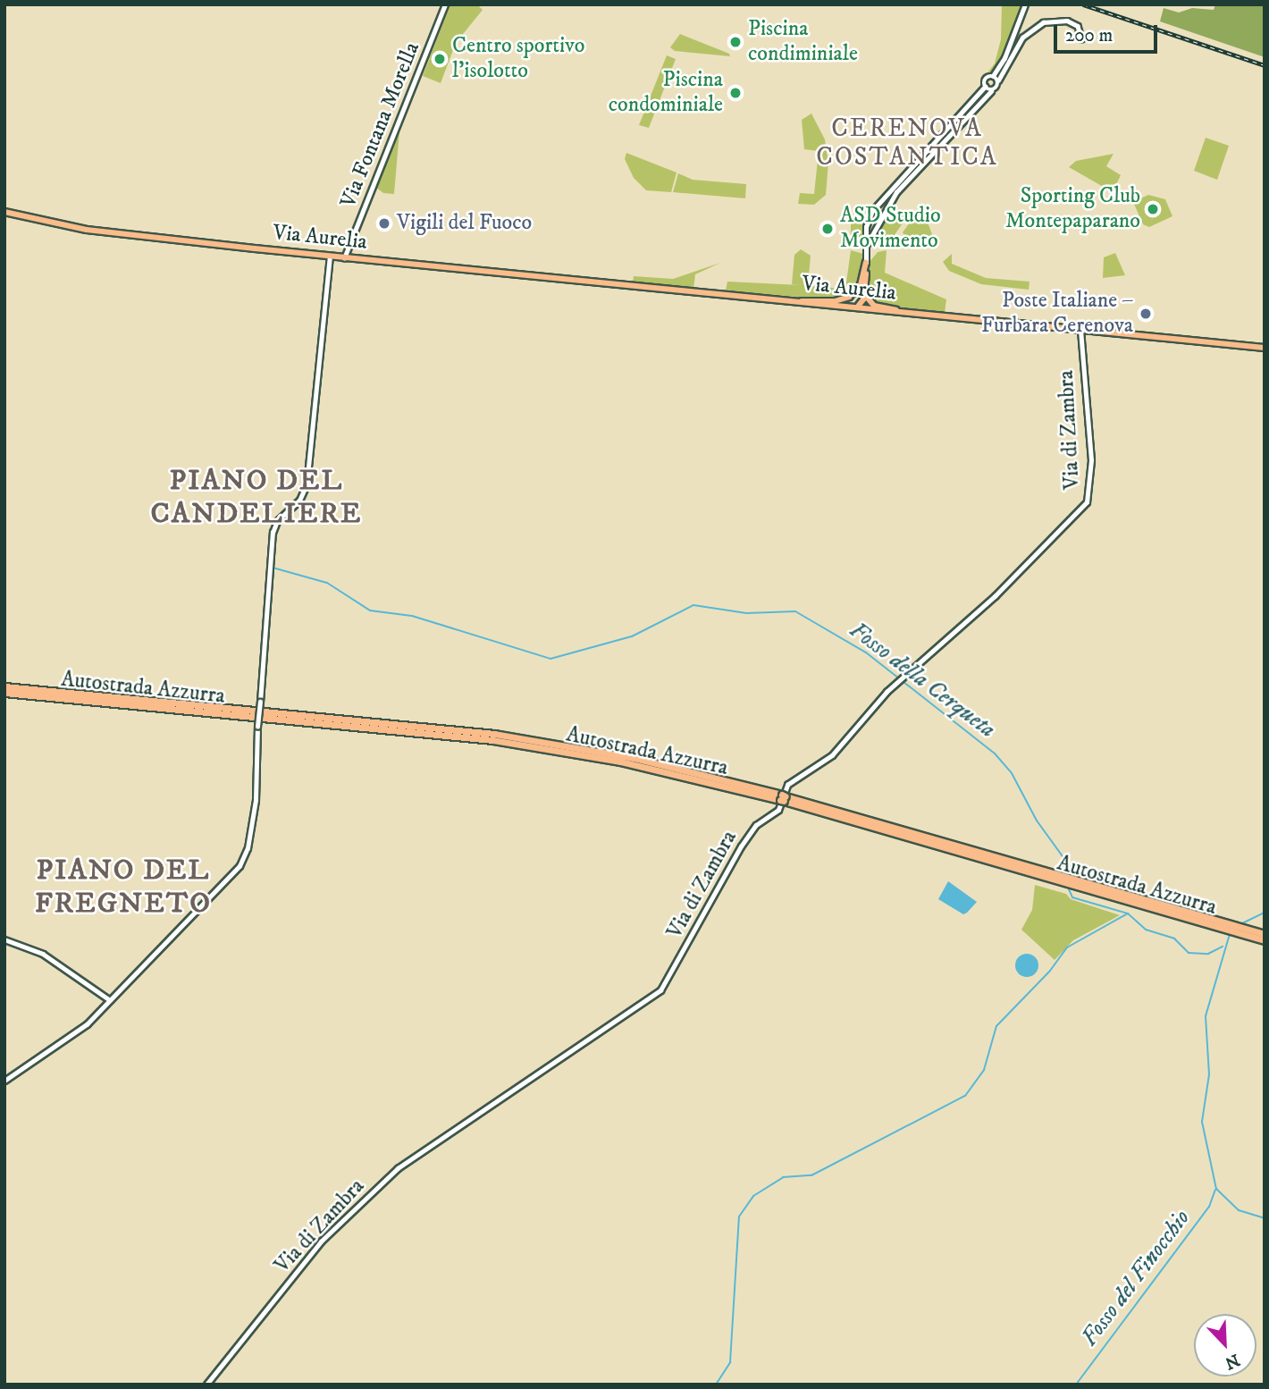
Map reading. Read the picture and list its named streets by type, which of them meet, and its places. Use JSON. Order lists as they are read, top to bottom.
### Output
{
  "streets": {
    "highway": ["Autostrada Azzurra"],
    "main road": ["Via Aurelia"],
    "street": ["Via Fontana Morella", "Via di Zambra"]
  },
  "crossings": [
    ["Via Fontana Morella", "Via Aurelia"],
    ["Via Aurelia", "Via di Zambra"]
  ],
  "districts": ["CERENOVA COSTANTICA", "PIANO DEL CANDELIERE", "PIANO DEL FREGNETO"],
  "water": ["Fosso della Cerqueta", "Fosso del Finocchio"],
  "places": [
    "Piscina condiminiale",
    "Centro sportivo l'isolotto",
    "Piscina condominiale",
    "Sporting Club Montepaparano",
    "Vigili del Fuoco",
    "ASD Studio Movimento",
    "Poste Italiane – Furbara Cerenova"
  ],
  "scale_bar": "200 m",
  "north": "bottom right"
}
